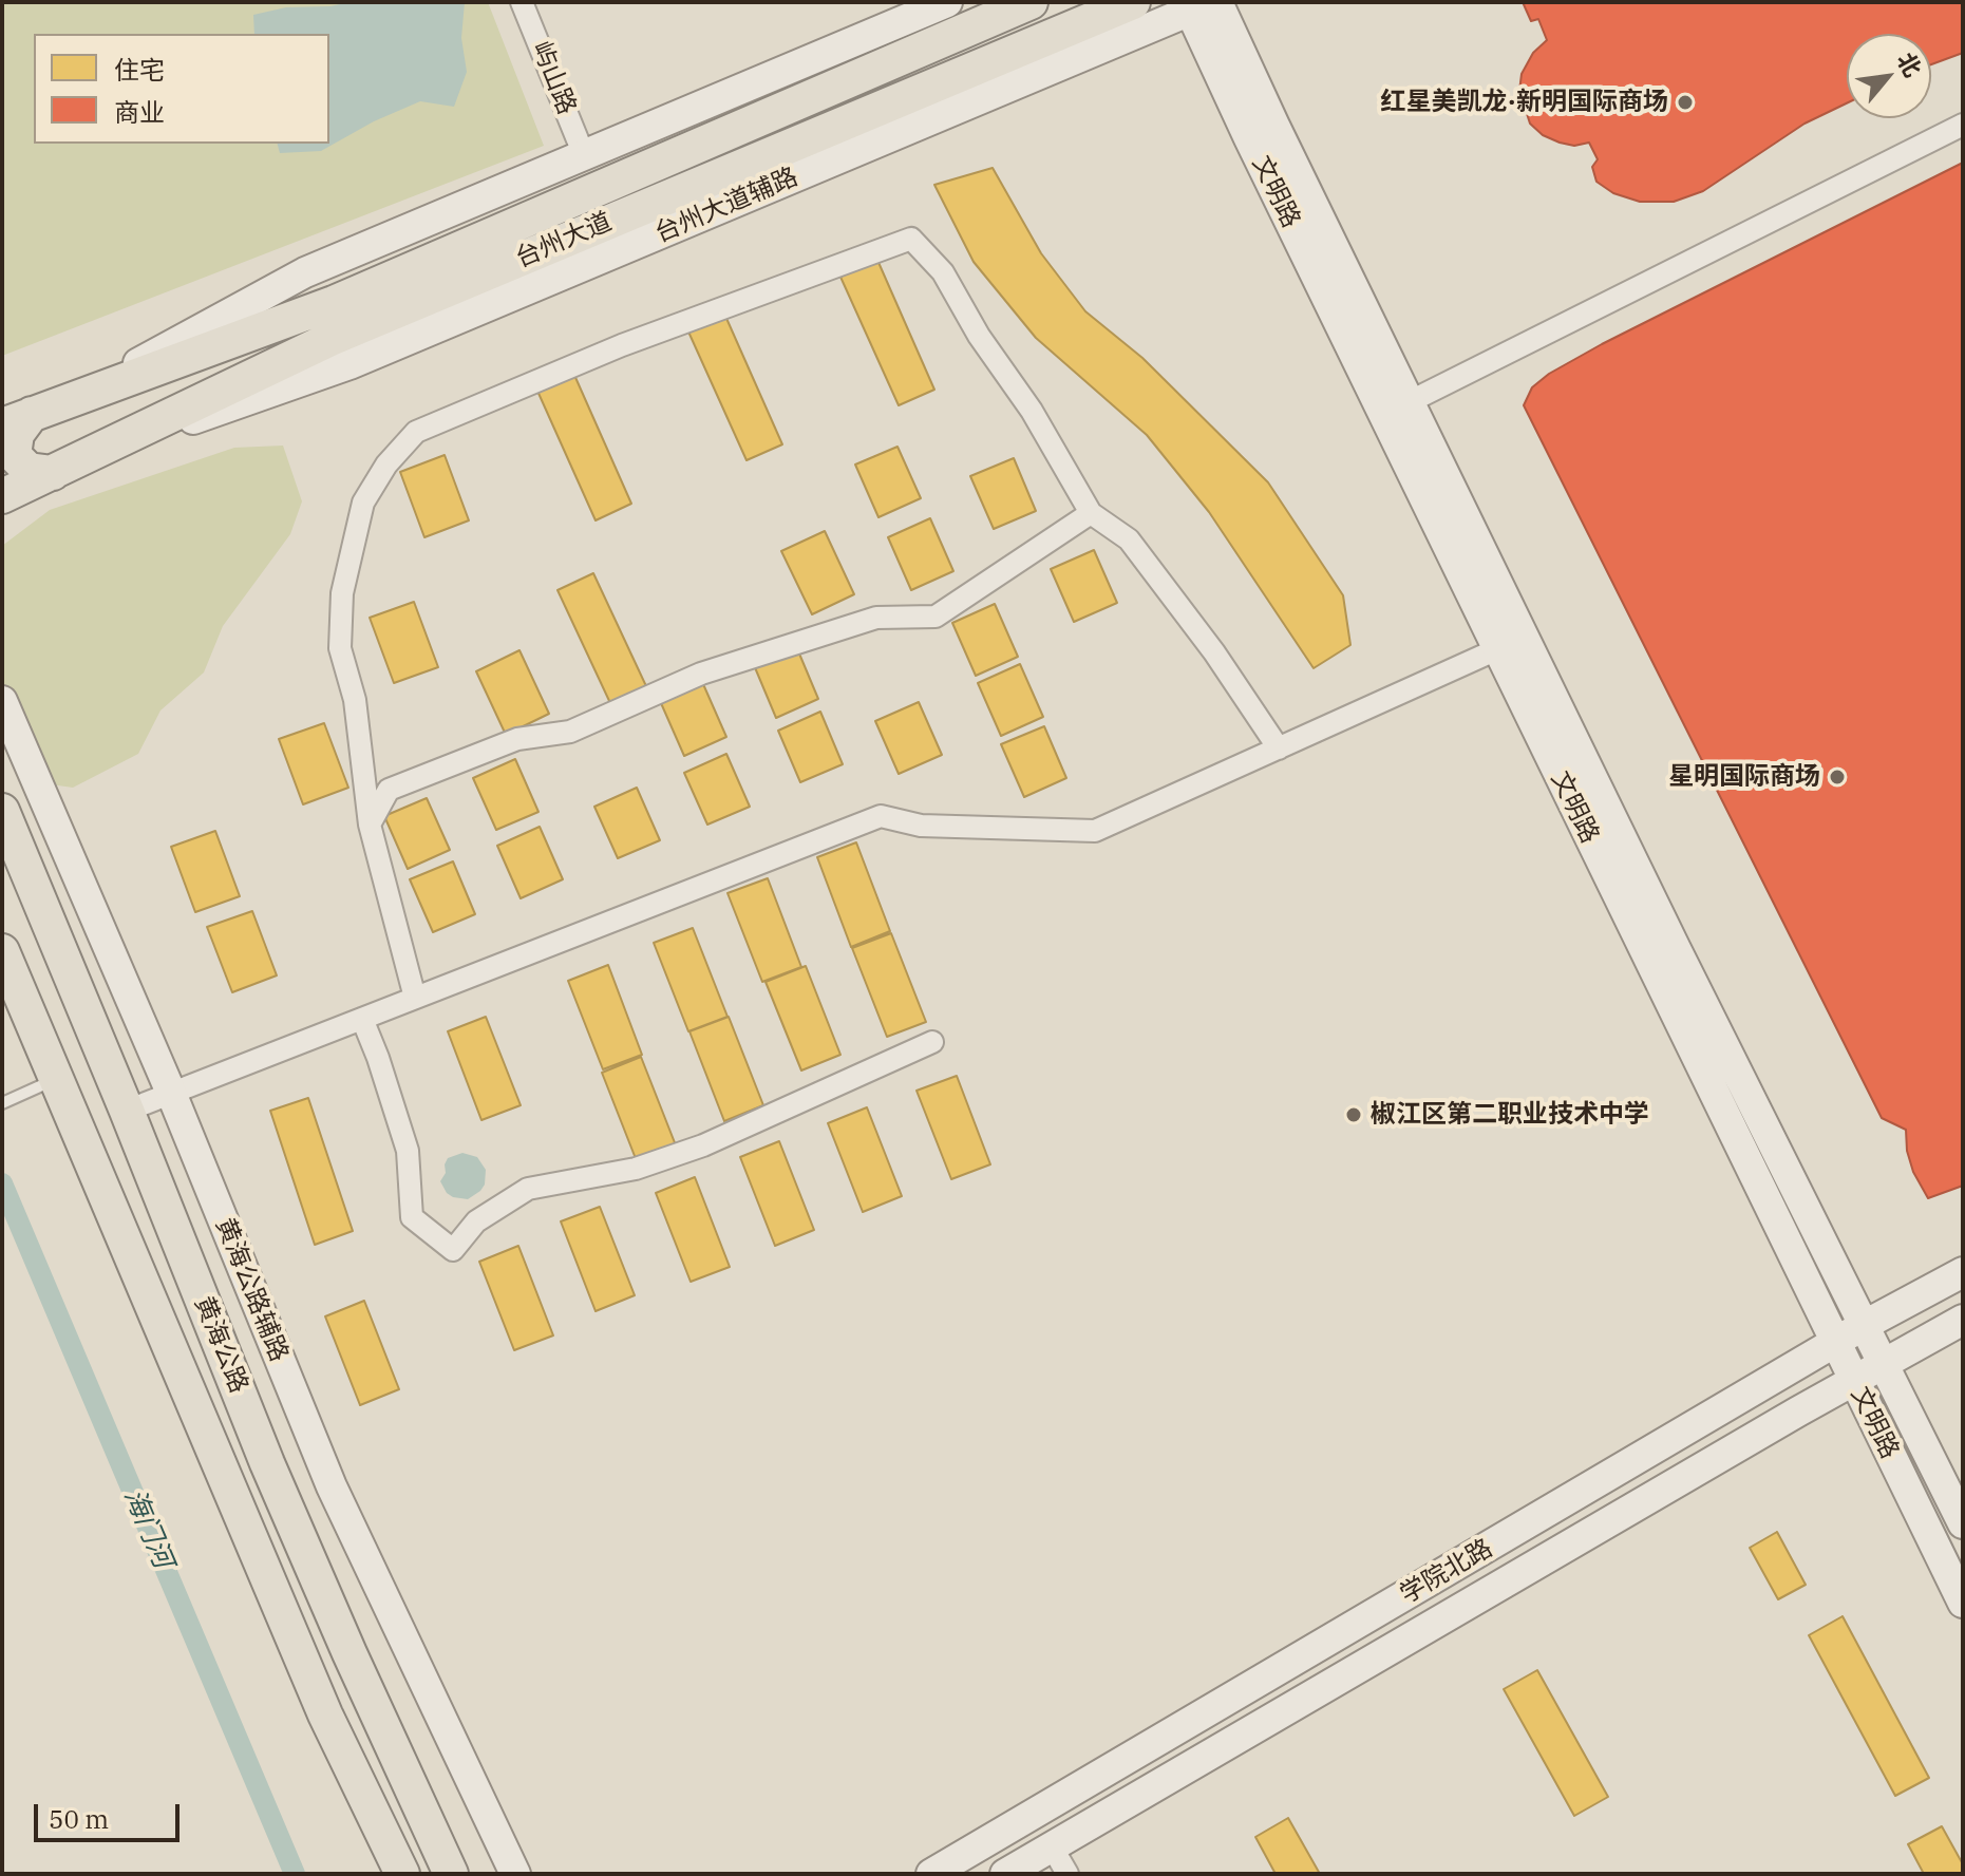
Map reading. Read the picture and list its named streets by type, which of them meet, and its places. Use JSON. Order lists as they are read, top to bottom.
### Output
{
  "streets": {
    "main road": [
      "文明路",
      "台州大道辅路",
      "台州大道",
      "黄海公路辅路",
      "黄海公路",
      "学院北路"
    ],
    "street": ["屿山路"]
  },
  "crossings": [
    ["文明路", "台州大道辅路"],
    ["文明路", "学院北路"],
    ["台州大道辅路", "台州大道"]
  ],
  "water": ["海门河"],
  "places": ["红星美凯龙·新明国际商场", "星明国际商场", "椒江区第二职业技术中学"],
  "legend": ["住宅", "商业"],
  "scale_bar": "50 m",
  "north": "top right"
}
